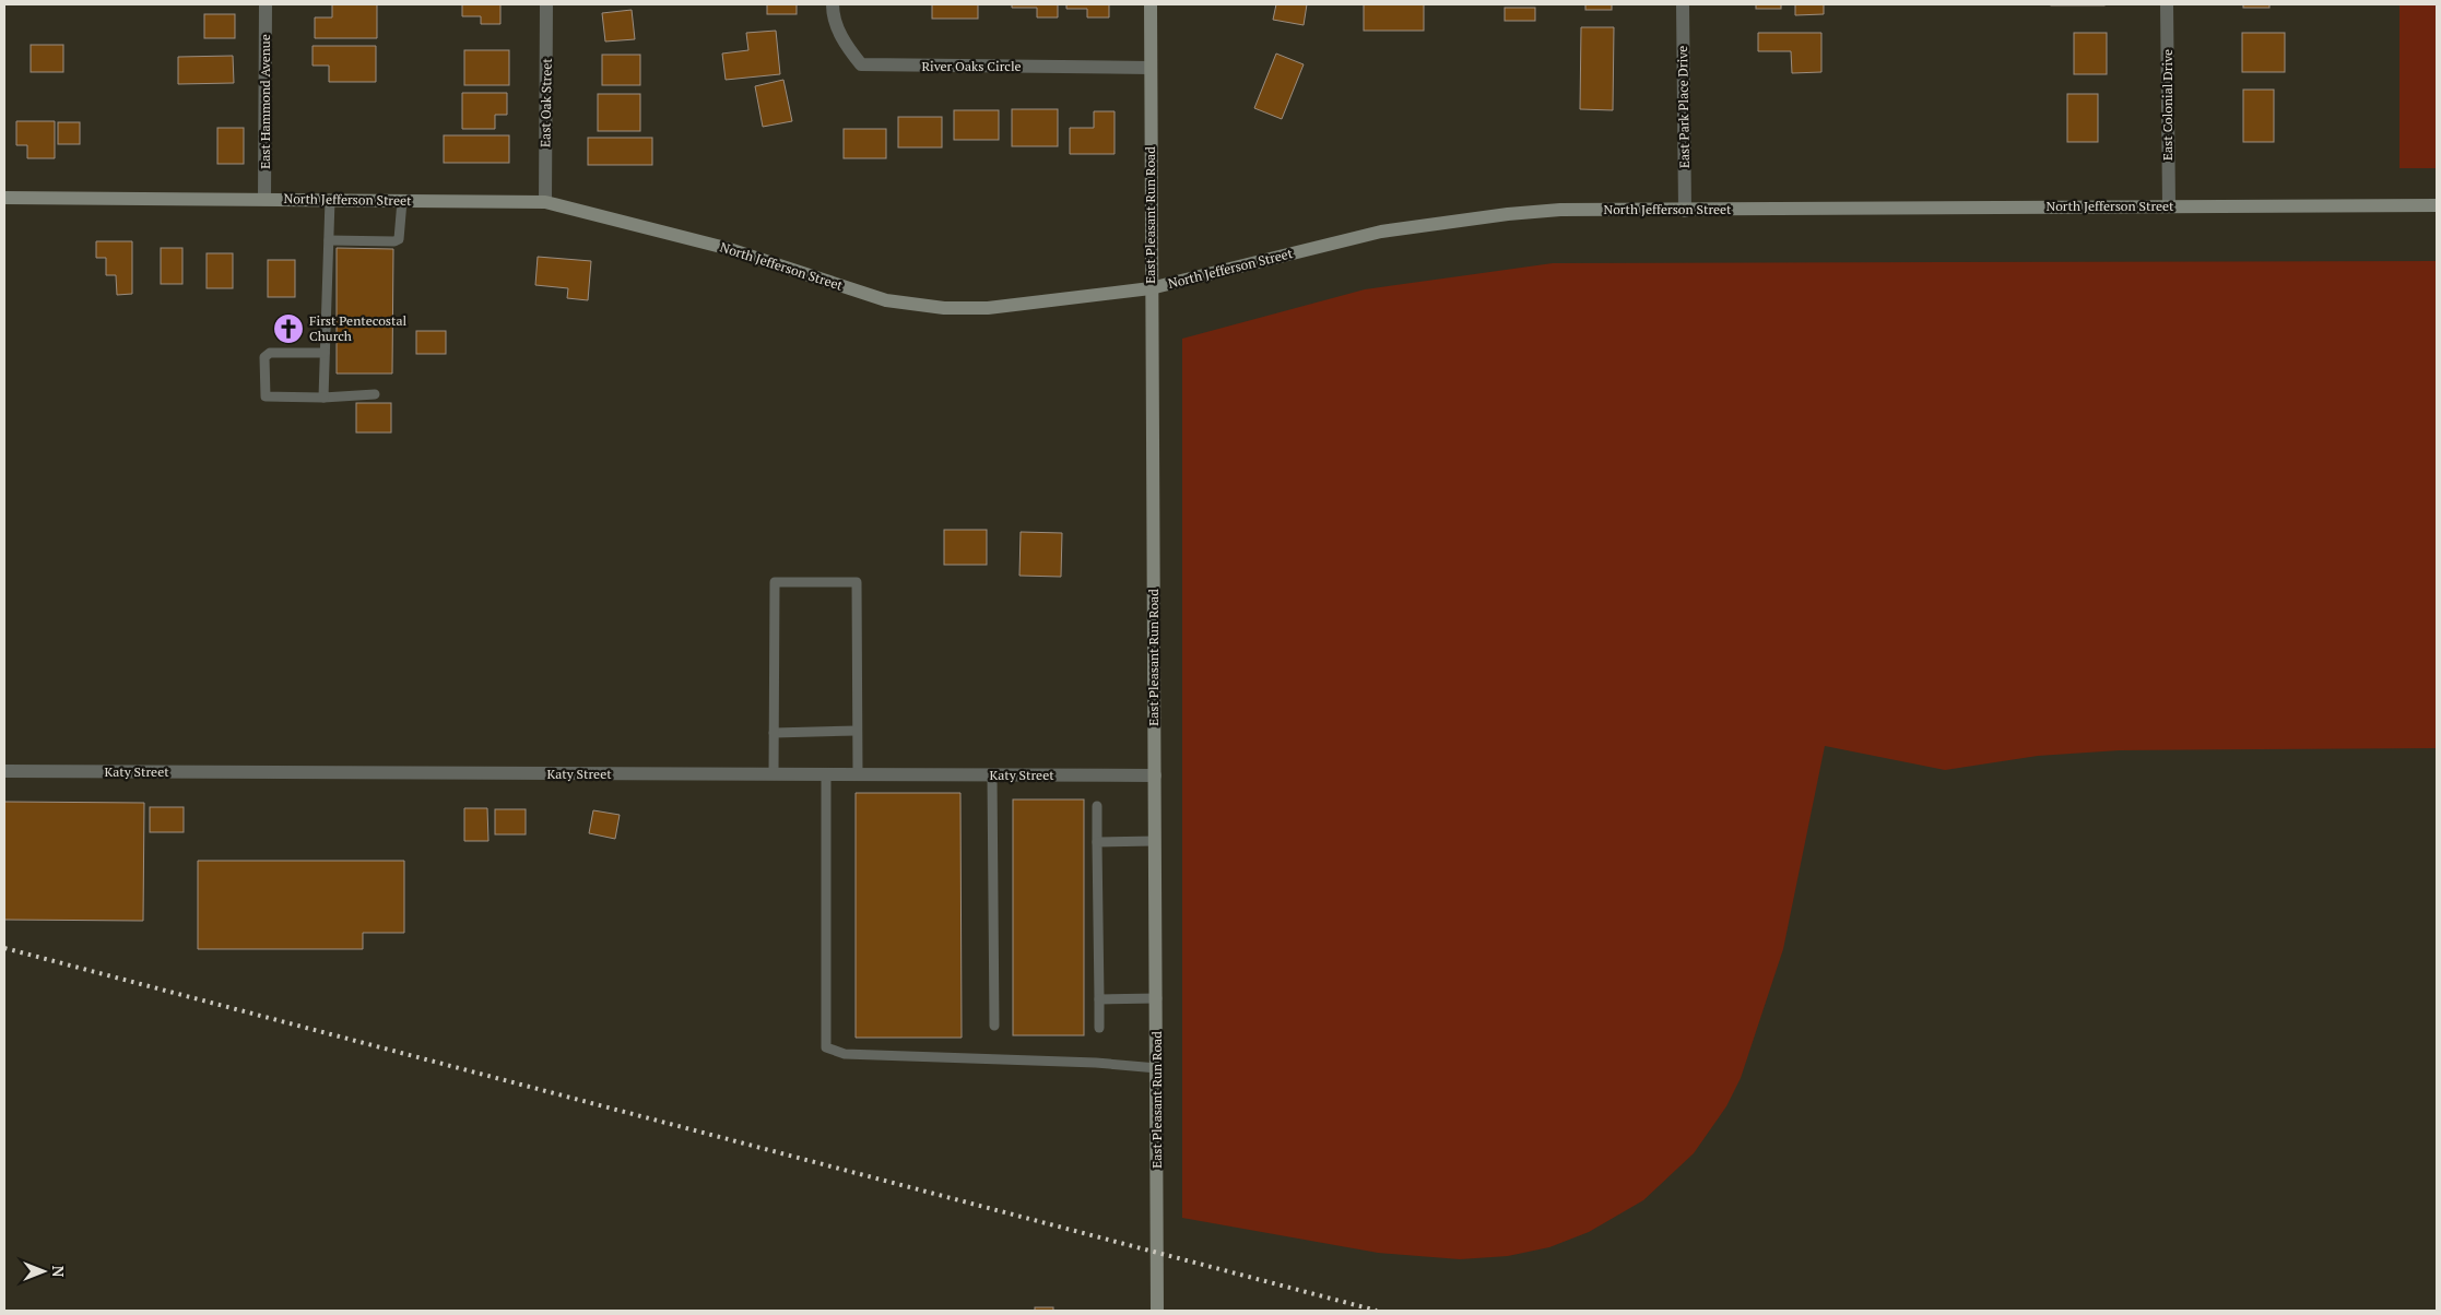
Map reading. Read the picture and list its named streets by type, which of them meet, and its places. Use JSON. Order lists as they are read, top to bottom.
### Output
{
  "streets": {
    "street": [
      "River Oaks Circle",
      "East Hammond Avenue",
      "East Oak Street",
      "East Colonial Drive",
      "East Park Place Drive",
      "North Jefferson Street",
      "East Pleasant Run Road",
      "Katy Street"
    ]
  },
  "crossings": [
    ["River Oaks Circle", "East Pleasant Run Road"],
    ["East Hammond Avenue", "North Jefferson Street"],
    ["East Oak Street", "North Jefferson Street"],
    ["East Colonial Drive", "North Jefferson Street"],
    ["East Park Place Drive", "North Jefferson Street"],
    ["North Jefferson Street", "East Pleasant Run Road"],
    ["East Pleasant Run Road", "Katy Street"]
  ],
  "places": {
    "church": ["First Pentecostal Church"]
  },
  "north": "right"
}
